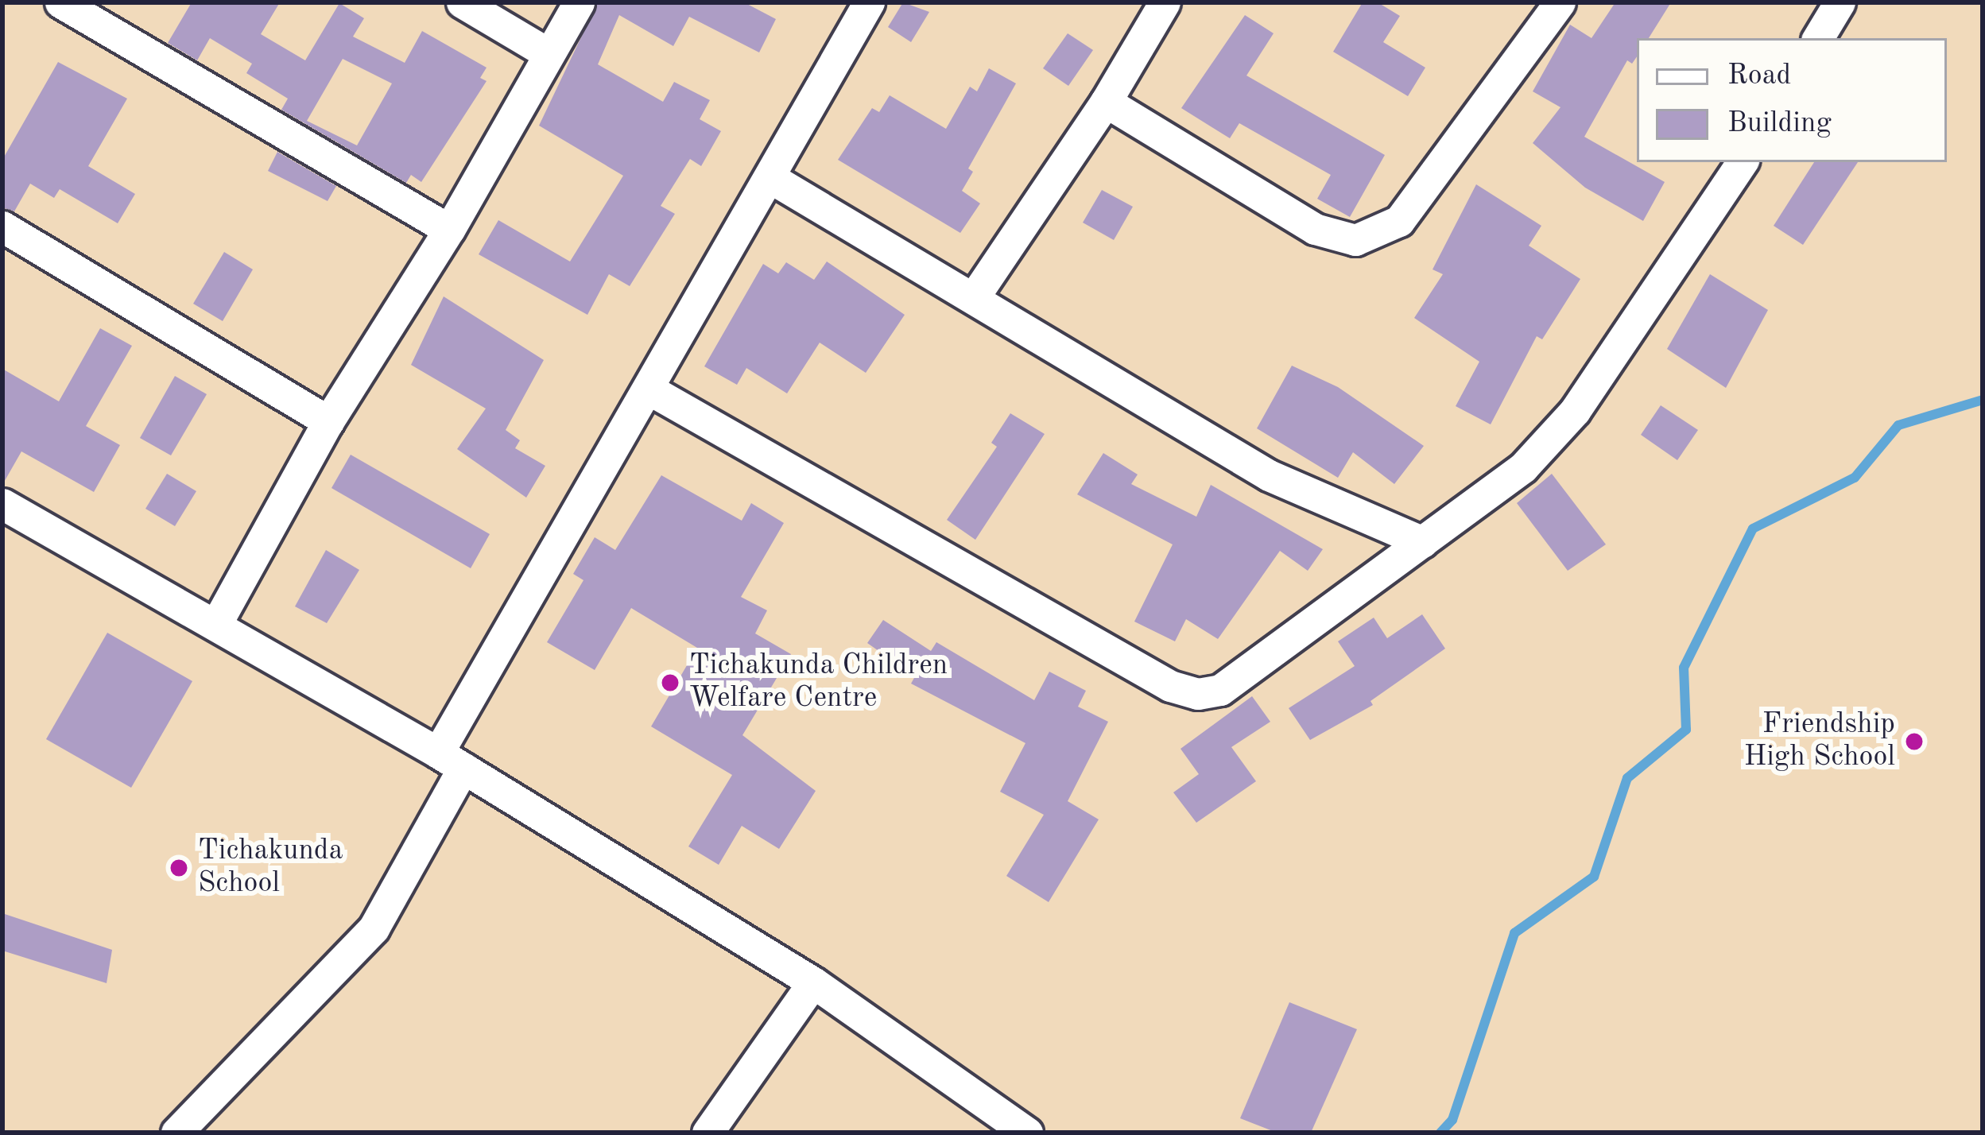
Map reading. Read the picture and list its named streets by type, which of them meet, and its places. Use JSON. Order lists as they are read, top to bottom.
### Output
{
  "places": ["Tichakunda Children Welfare Centre", "Friendship High School", "Tichakunda School"],
  "legend": ["Road", "Building"]
}
